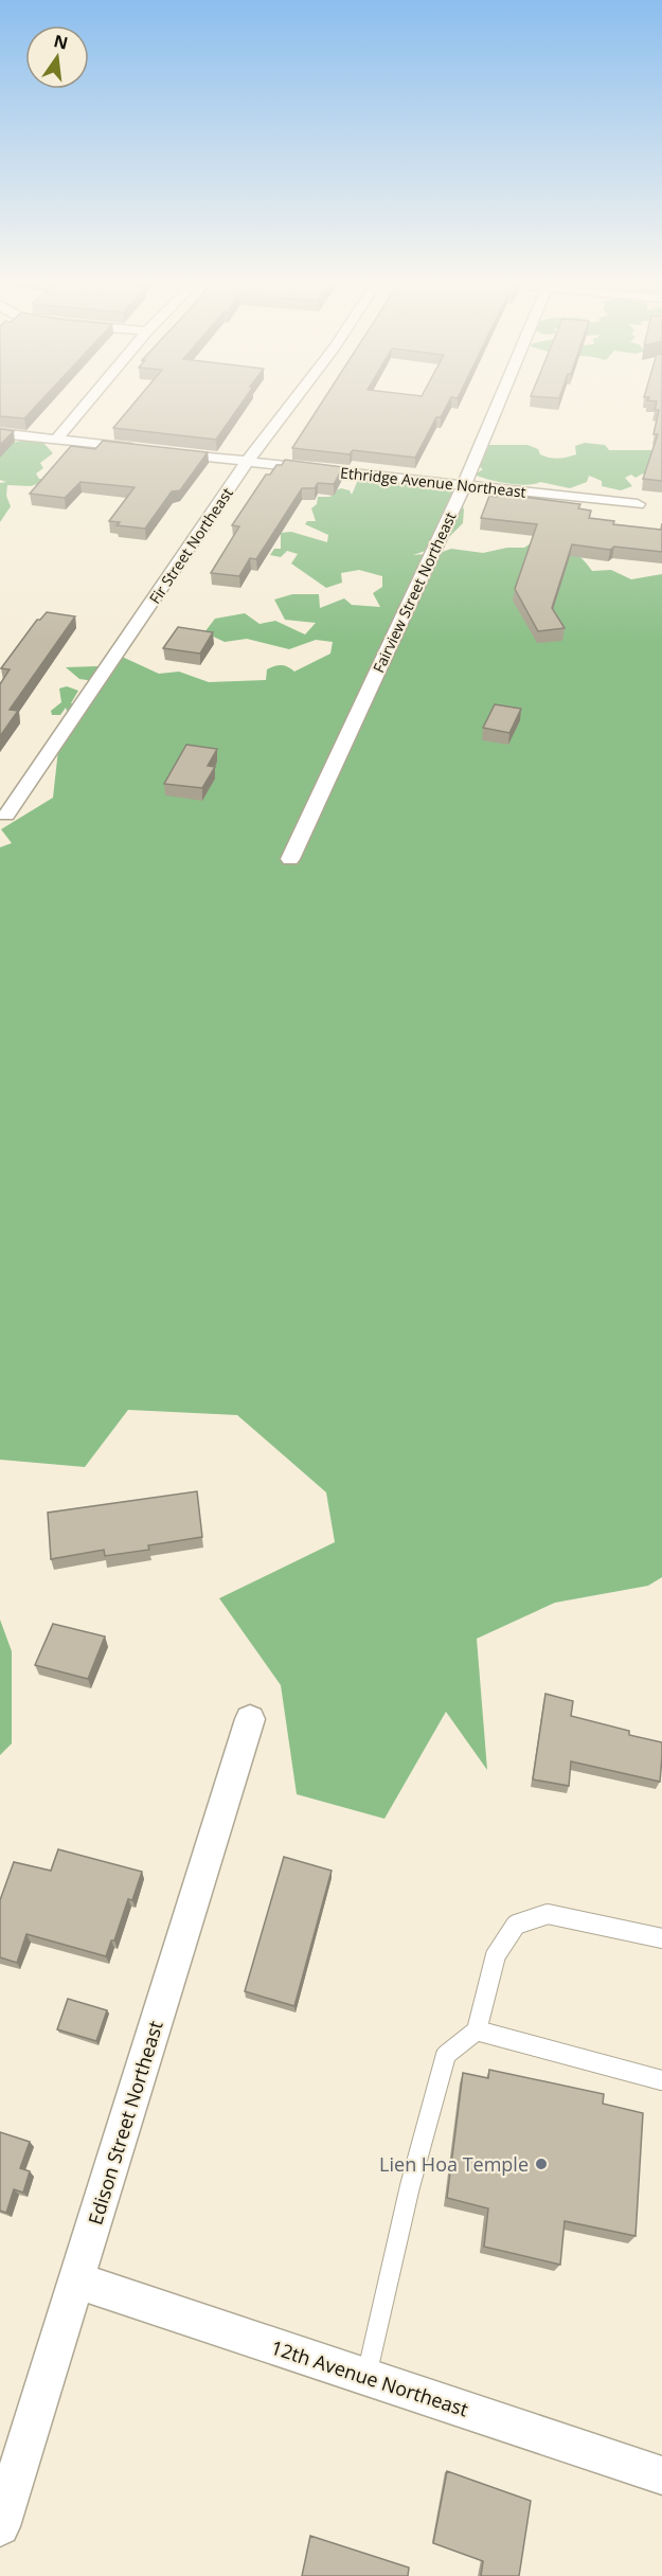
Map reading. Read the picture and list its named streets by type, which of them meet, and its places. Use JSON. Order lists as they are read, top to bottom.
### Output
{
  "streets": {
    "street": [
      "Ethridge Avenue Northeast",
      "Fir Street Northeast",
      "Fairview Street Northeast",
      "Edison Street Northeast",
      "12th Avenue Northeast"
    ]
  },
  "crossings": [
    ["Ethridge Avenue Northeast", "Fir Street Northeast"],
    ["Ethridge Avenue Northeast", "Fairview Street Northeast"],
    ["Edison Street Northeast", "12th Avenue Northeast"]
  ],
  "places": ["Lien Hoa Temple"],
  "north": "top"
}
